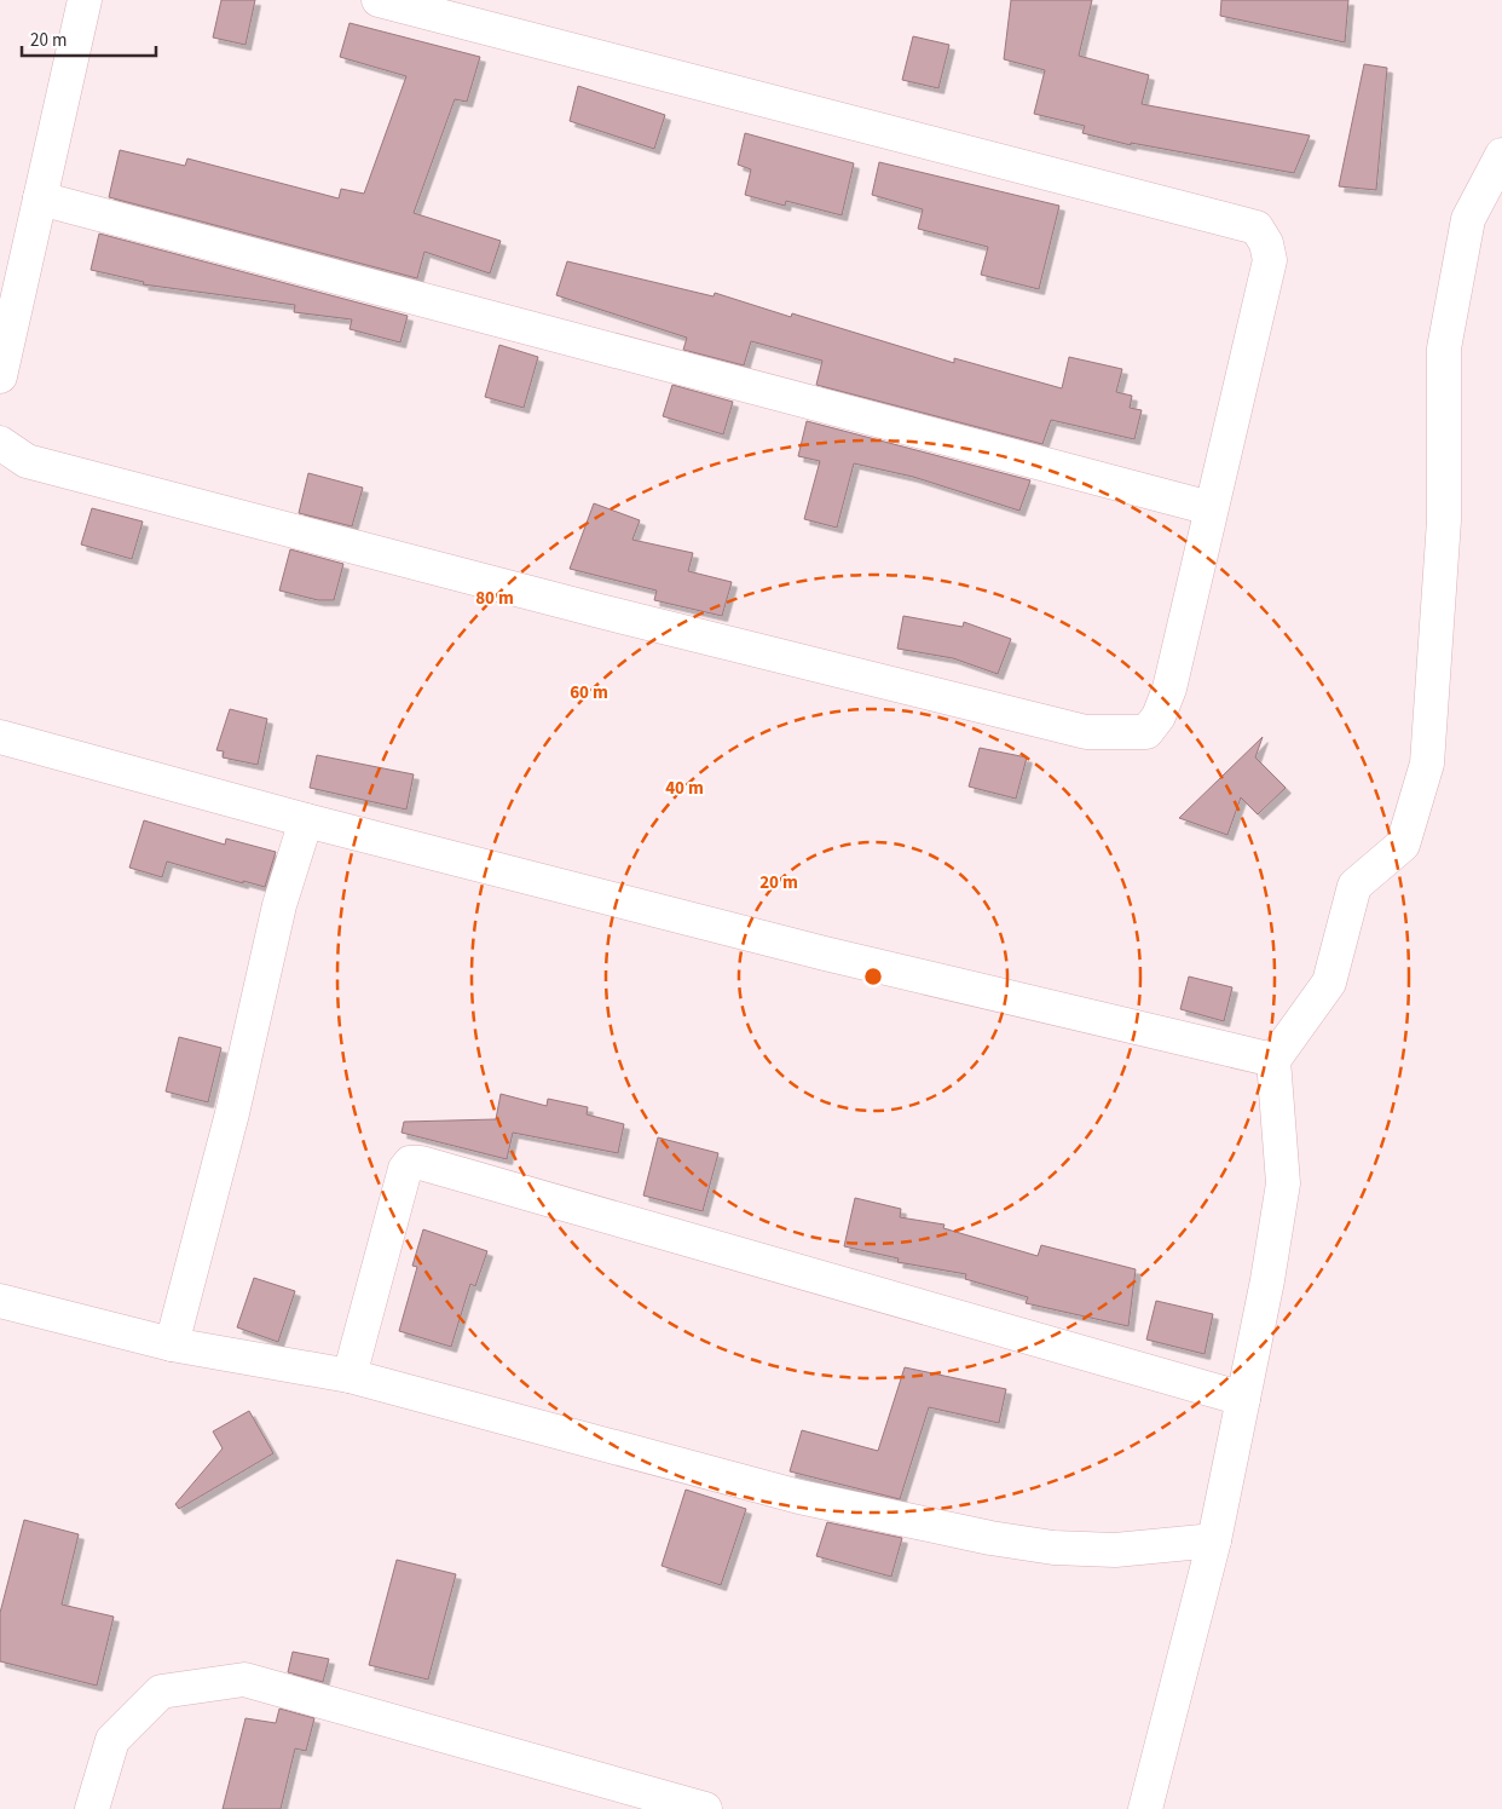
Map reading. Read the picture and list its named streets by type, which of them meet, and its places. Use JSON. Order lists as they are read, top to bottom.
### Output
{
  "scale_bar": "20 m",
  "rings": [
    "80 m",
    "60 m",
    "40 m",
    "20 m"
  ]
}
